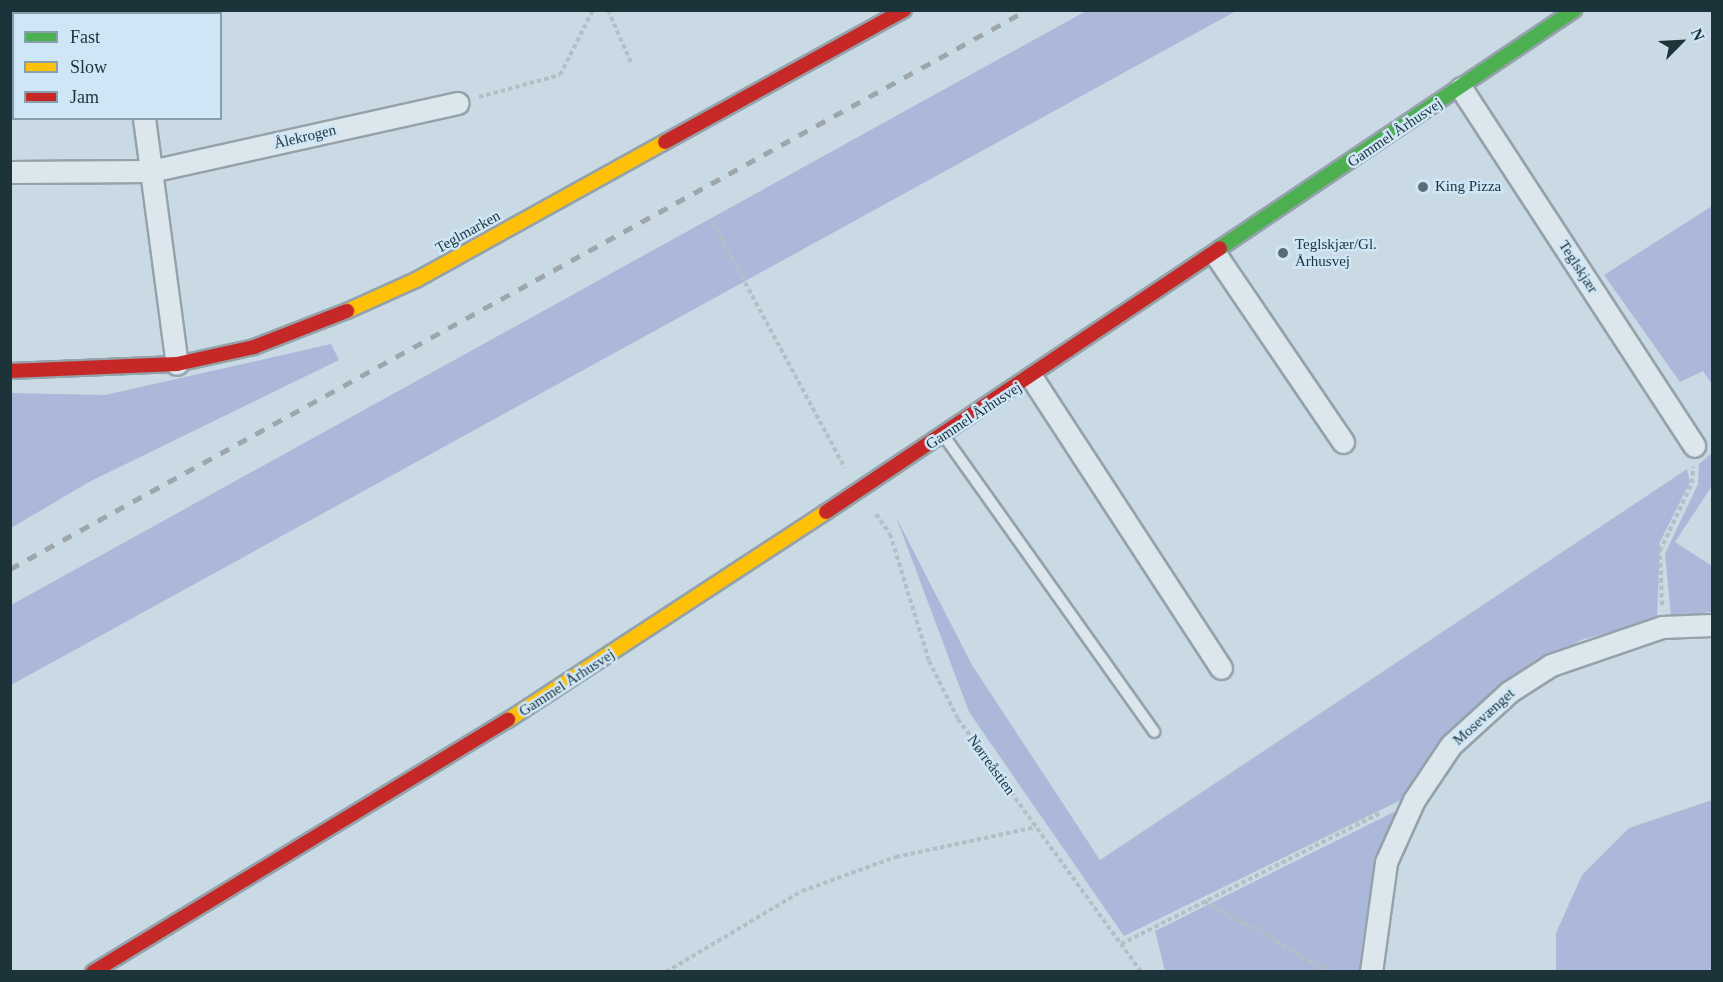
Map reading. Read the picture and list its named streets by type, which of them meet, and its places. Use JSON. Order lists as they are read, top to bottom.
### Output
{
  "streets": {
    "street": [
      "Gammel Århusvej",
      "Ålekrogen",
      "Teglmarken",
      "Teglskjær",
      "Mosevænget"
    ],
    "path": ["Nørreåstien"]
  },
  "crossings": [
    ["Gammel Århusvej", "Teglskjær"]
  ],
  "places": ["King Pizza", "Teglskjær/Gl. Århusvej"],
  "legend": ["Fast", "Slow", "Jam"],
  "north": "top right"
}
